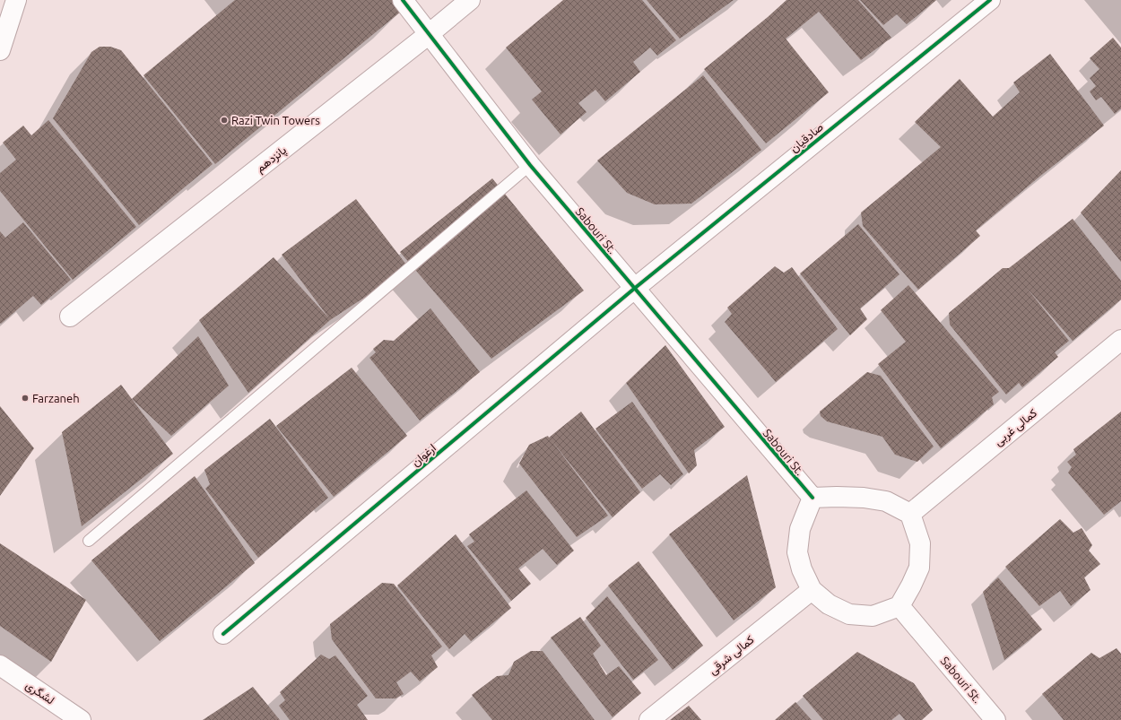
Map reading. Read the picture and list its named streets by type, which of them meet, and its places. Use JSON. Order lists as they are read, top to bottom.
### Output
{
  "streets": {
    "street": [
      "صادقیان",
      "پانزدهم",
      "Sabouri St.",
      "کمالی غربی",
      "ارغوان",
      "کمالی شرقی",
      "لشگری"
    ]
  },
  "crossings": [
    ["صادقیان", "Sabouri St."],
    ["صادقیان", "ارغوان"],
    ["پانزدهم", "Sabouri St."],
    ["Sabouri St.", "کمالی غربی"],
    ["Sabouri St.", "ارغوان"],
    ["Sabouri St.", "کمالی شرقی"],
    ["کمالی غربی", "کمالی شرقی"]
  ],
  "places": ["Razi Twin Towers", "Farzaneh"]
}
